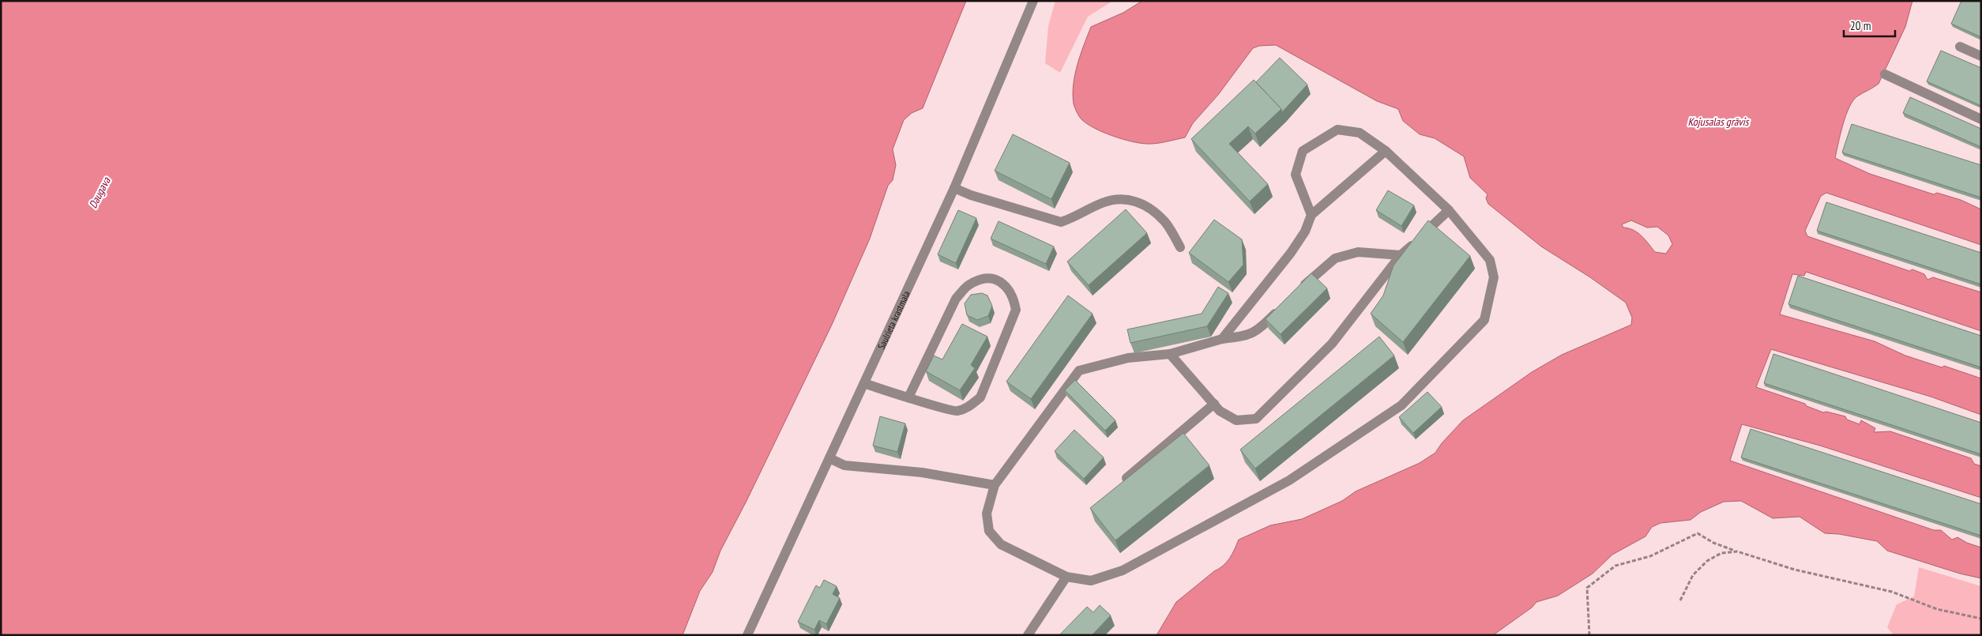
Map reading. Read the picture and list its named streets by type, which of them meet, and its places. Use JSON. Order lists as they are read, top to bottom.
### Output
{
  "streets": {
    "street": ["Saulrieta krastmala"]
  },
  "water": ["Kojusalas grāvis", "Daugava"],
  "scale_bar": "20 m"
}
